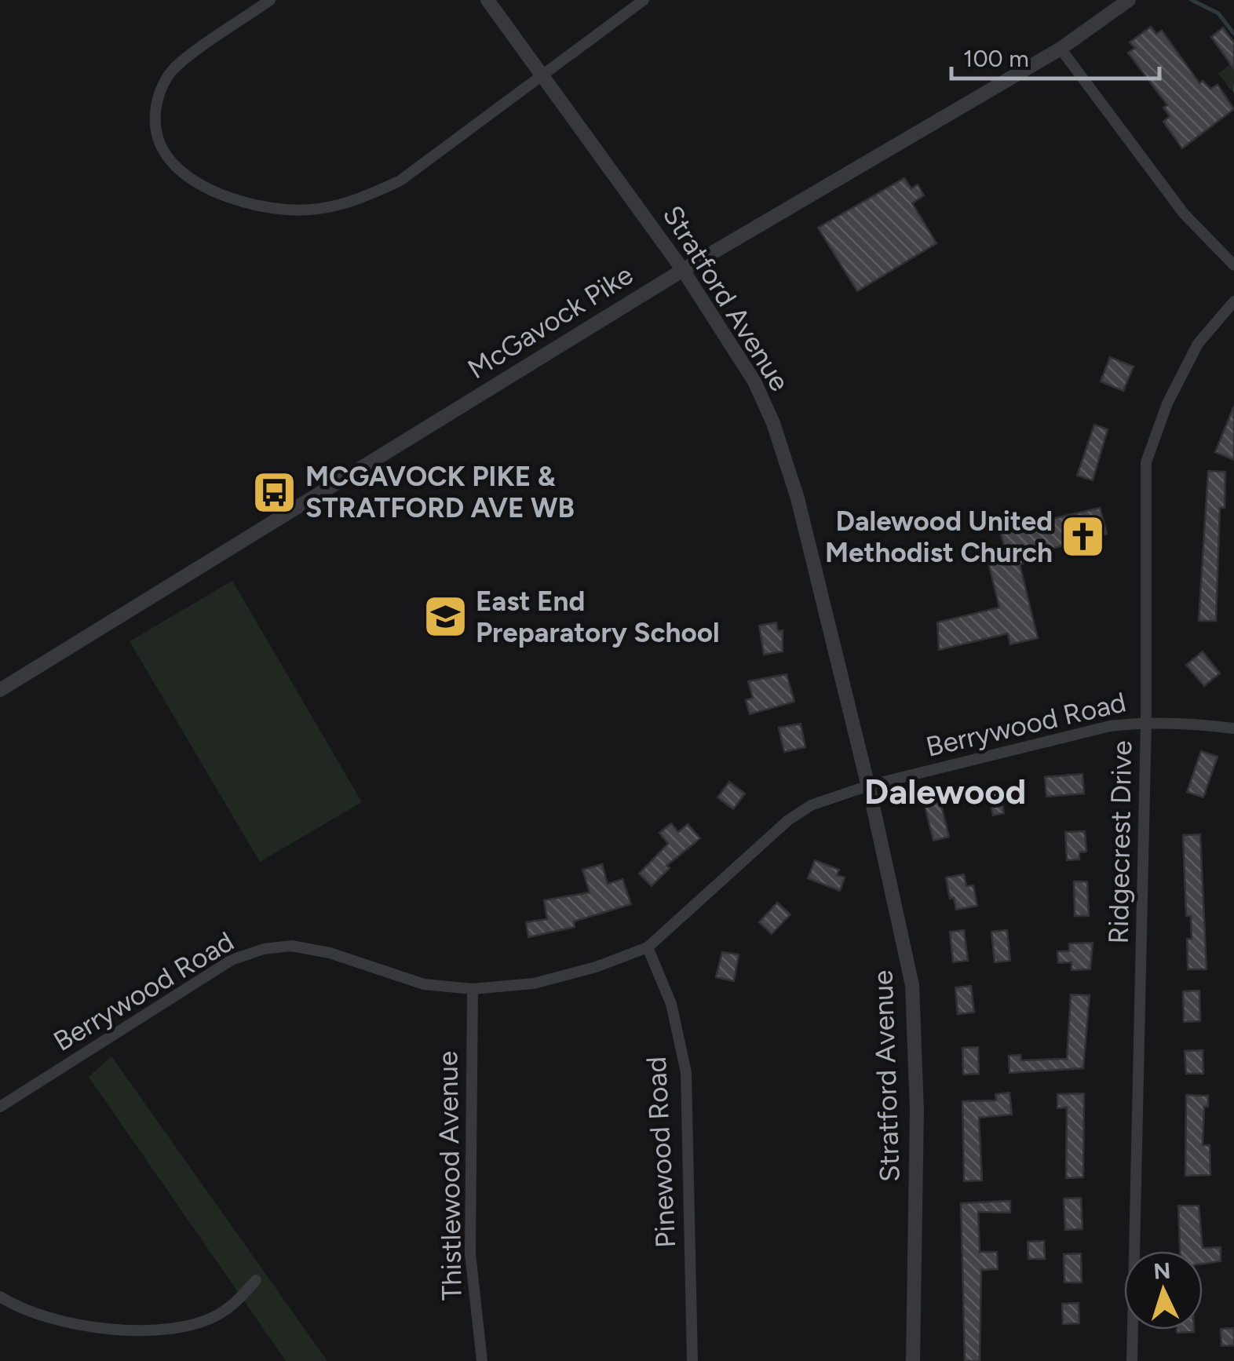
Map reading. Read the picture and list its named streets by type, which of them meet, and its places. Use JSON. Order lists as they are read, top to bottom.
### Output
{
  "streets": {
    "street": [
      "Stratford Avenue",
      "McGavock Pike",
      "Berrywood Road",
      "Ridgecrest Drive",
      "Pinewood Road",
      "Thistlewood Avenue"
    ]
  },
  "crossings": [
    ["Stratford Avenue", "McGavock Pike"],
    ["Stratford Avenue", "Berrywood Road"],
    ["Berrywood Road", "Ridgecrest Drive"],
    ["Berrywood Road", "Pinewood Road"],
    ["Berrywood Road", "Thistlewood Avenue"]
  ],
  "districts": ["Dalewood"],
  "places": {
    "bus stop": ["MCGAVOCK PIKE & STRATFORD AVE WB"],
    "church": ["Dalewood United Methodist Church"],
    "school or university": ["East End Preparatory School"]
  },
  "scale_bar": "100 m",
  "north": "top"
}
